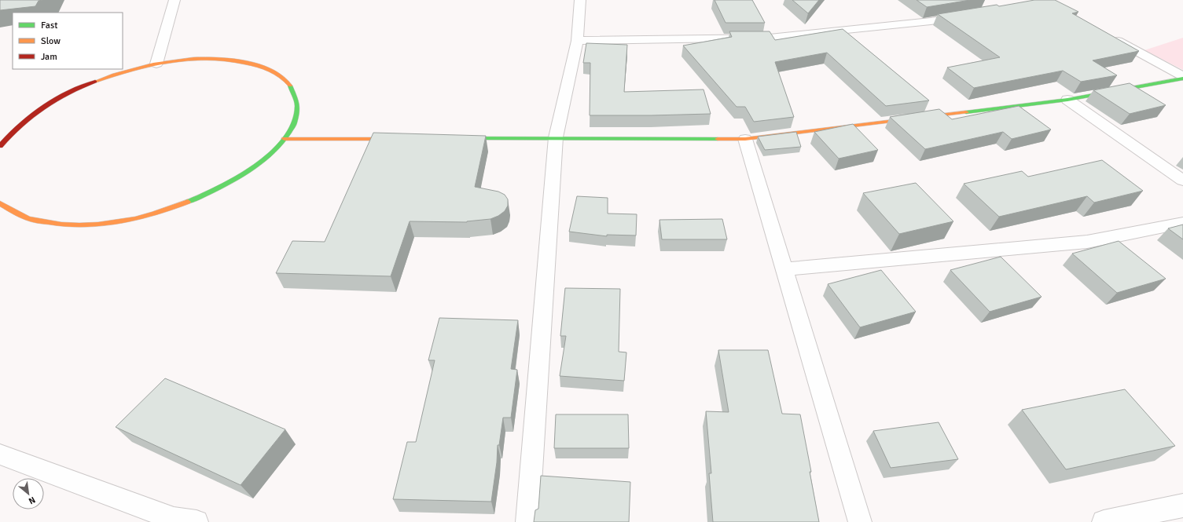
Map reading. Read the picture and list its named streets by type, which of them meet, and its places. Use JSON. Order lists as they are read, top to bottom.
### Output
{
  "legend": ["Fast", "Slow", "Jam"],
  "north": "bottom right"
}
